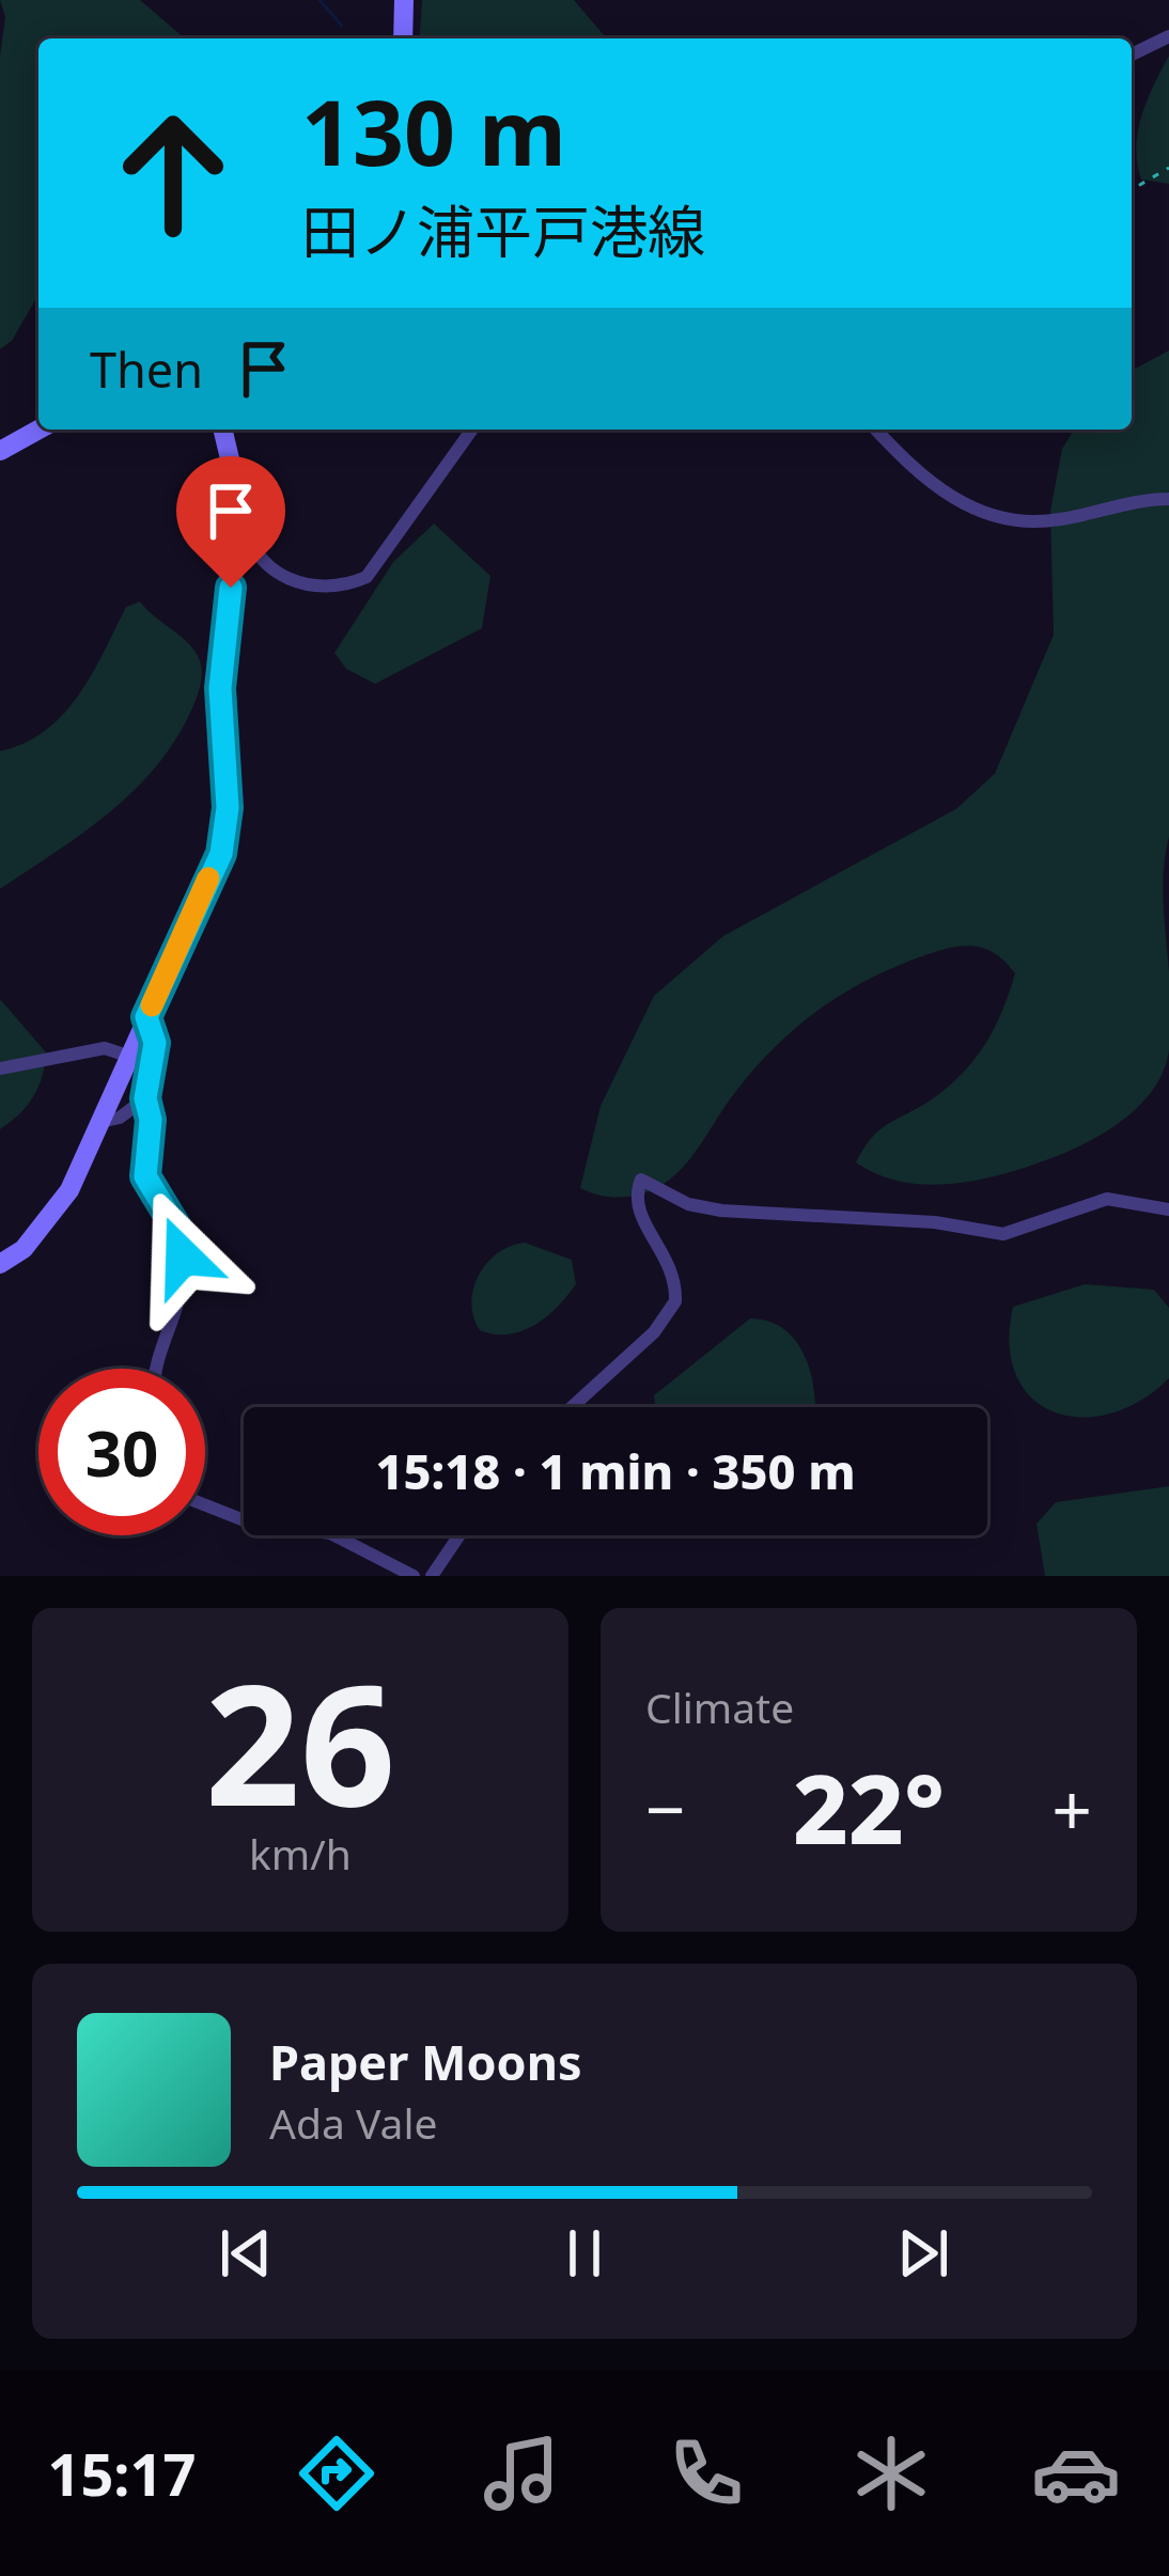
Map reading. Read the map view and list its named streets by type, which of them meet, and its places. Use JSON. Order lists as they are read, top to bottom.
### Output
{
  "page": {
    "turn": ["130 m", "田ノ浦平戸港線"],
    "then": "Then",
    "limit": "30",
    "trip": "15:18 · 1 min · 350 m",
    "tile": [
      ["26", "km/h"],
      "Climate"
    ],
    "heat": ["−", "22°", "+"],
    "song": ["Paper Moons", "Ada Vale"],
    "tabs": "15:17"
  }
}
